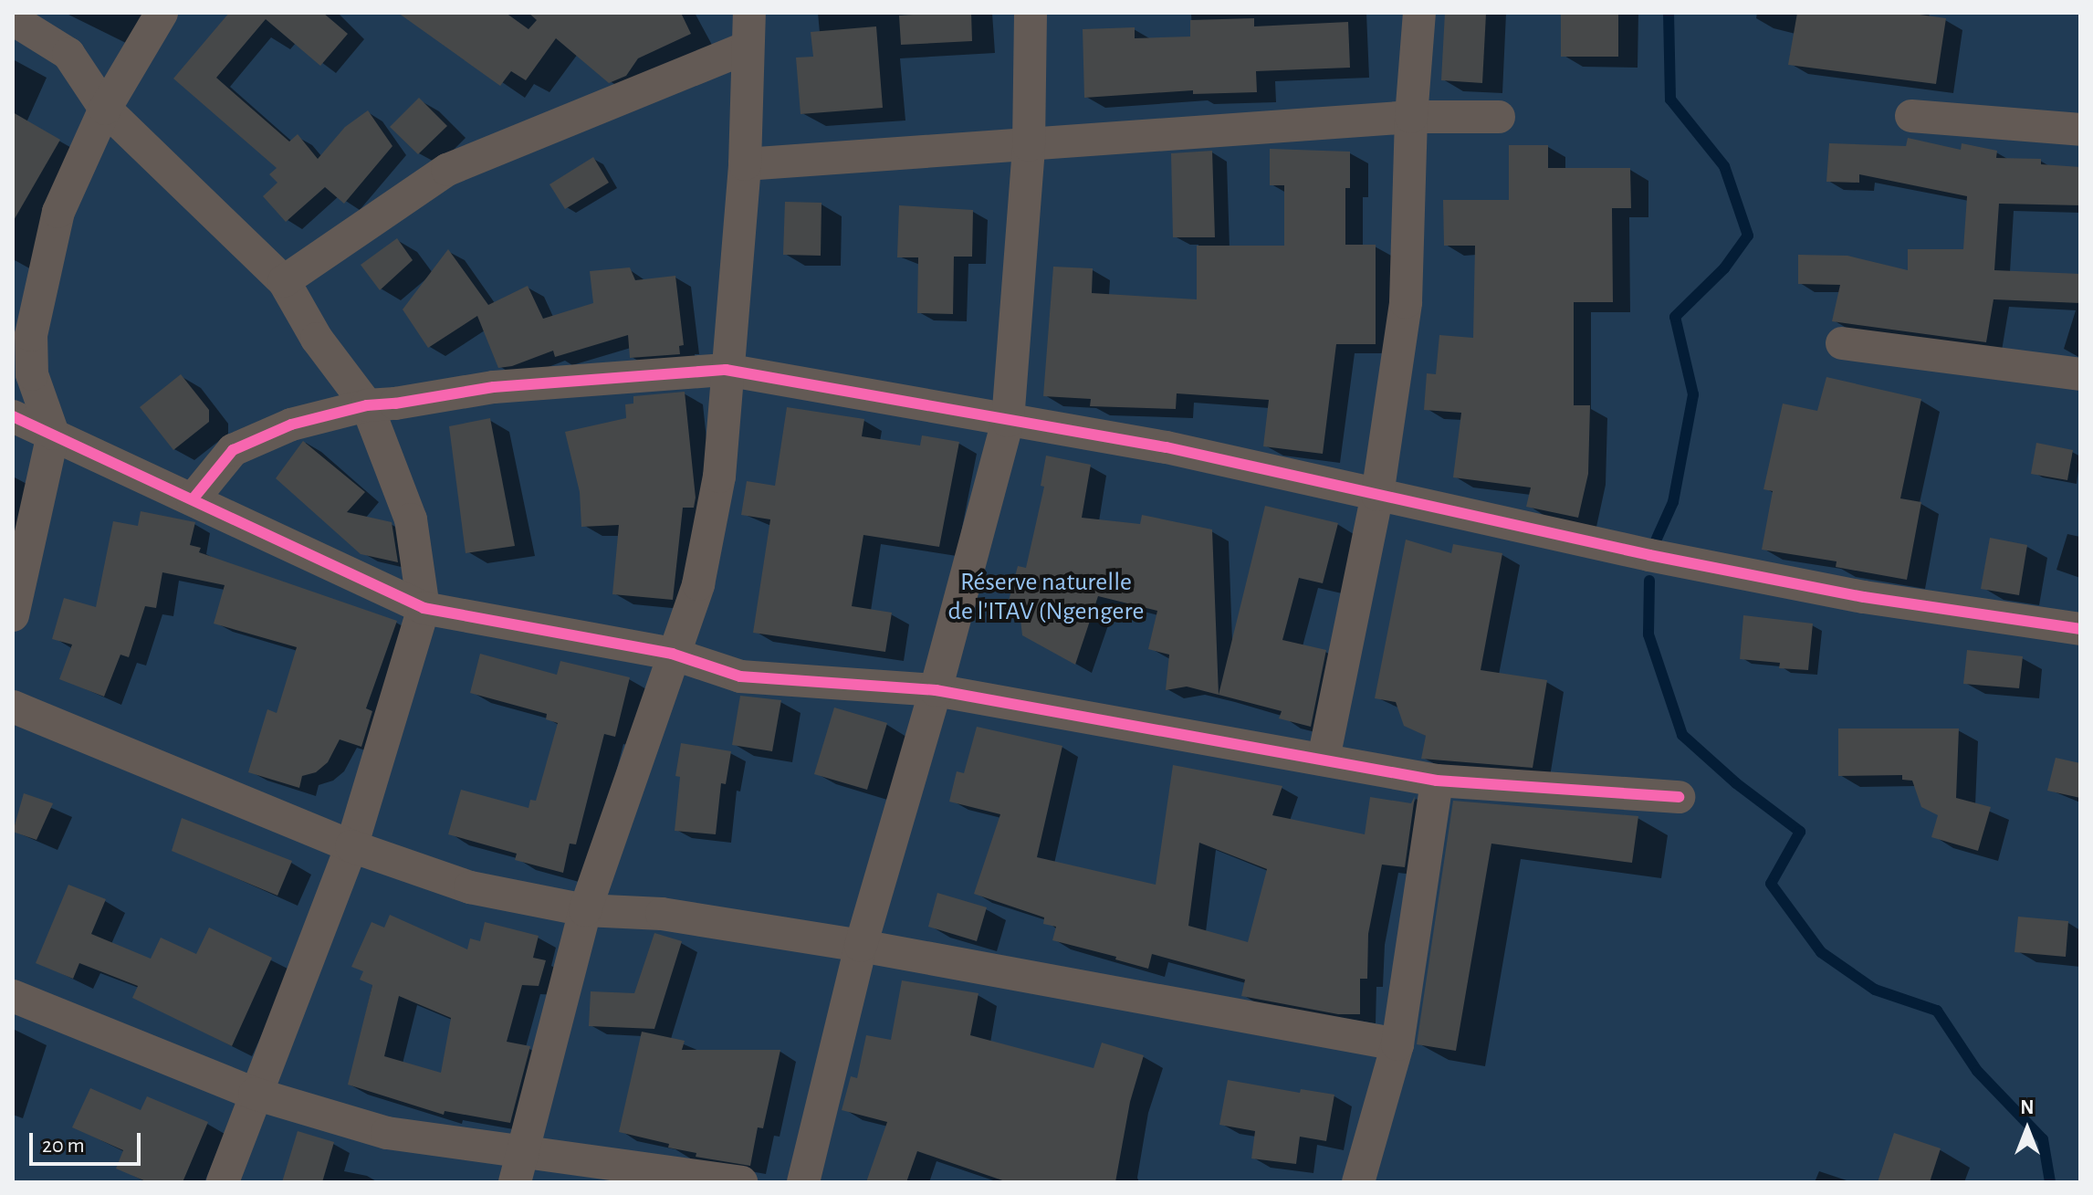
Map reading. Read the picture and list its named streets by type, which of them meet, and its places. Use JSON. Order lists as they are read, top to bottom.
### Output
{
  "parks": ["Réserve naturelle de l'ITAV (Ngengere"],
  "scale_bar": "20 m",
  "north": "top"
}
